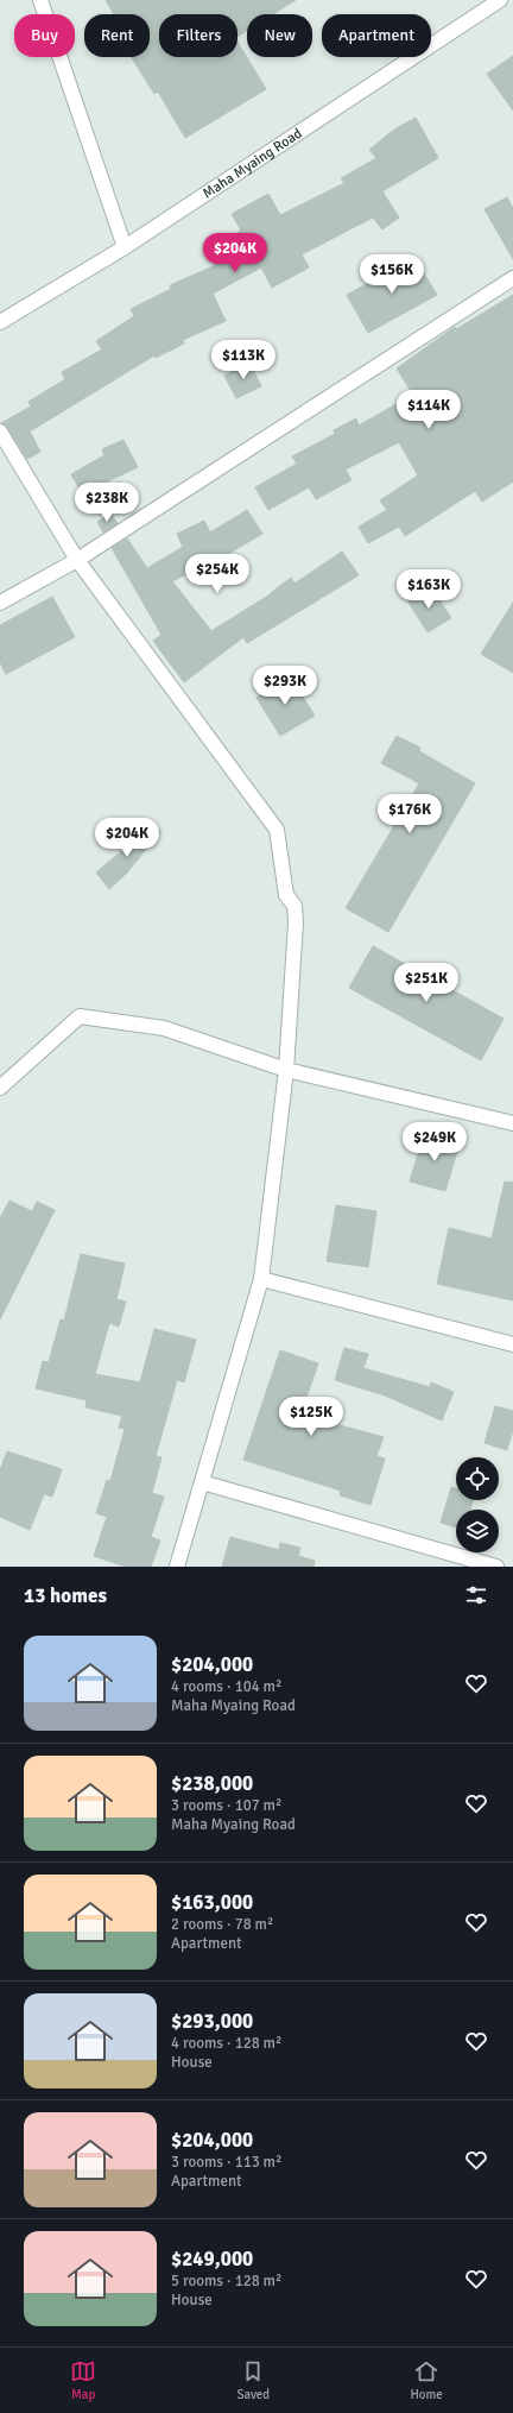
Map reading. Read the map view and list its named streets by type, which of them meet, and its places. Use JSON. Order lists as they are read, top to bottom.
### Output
{
  "streets": {
    "street": ["Maha Myaing Road"]
  },
  "page": {
    "chip": [
      "Buy",
      "Rent",
      "Filters",
      "New",
      "Apartment"
    ],
    "price": [
      "$204K",
      "$156K",
      "$113K",
      "$114K",
      "$238K",
      "$254K",
      "$163K",
      "$293K",
      "$176K",
      "$204K",
      "$251K",
      "$249K",
      "$125K"
    ],
    "heading": "13 homes",
    "list": [
      {
        "name": "$204,000",
        "note": "4 rooms · 104 m² · Maha Myaing Road"
      },
      {
        "name": "$238,000",
        "note": "3 rooms · 107 m² · Maha Myaing Road"
      },
      {
        "name": "$163,000",
        "note": "2 rooms · 78 m² · Apartment"
      },
      {
        "name": "$293,000",
        "note": "4 rooms · 128 m² · House"
      },
      {
        "name": "$204,000",
        "note": "3 rooms · 113 m² · Apartment"
      },
      {
        "name": "$249,000",
        "note": "5 rooms · 128 m² · House"
      }
    ],
    "tabs": ["Map", "Saved", "Home"]
  }
}
